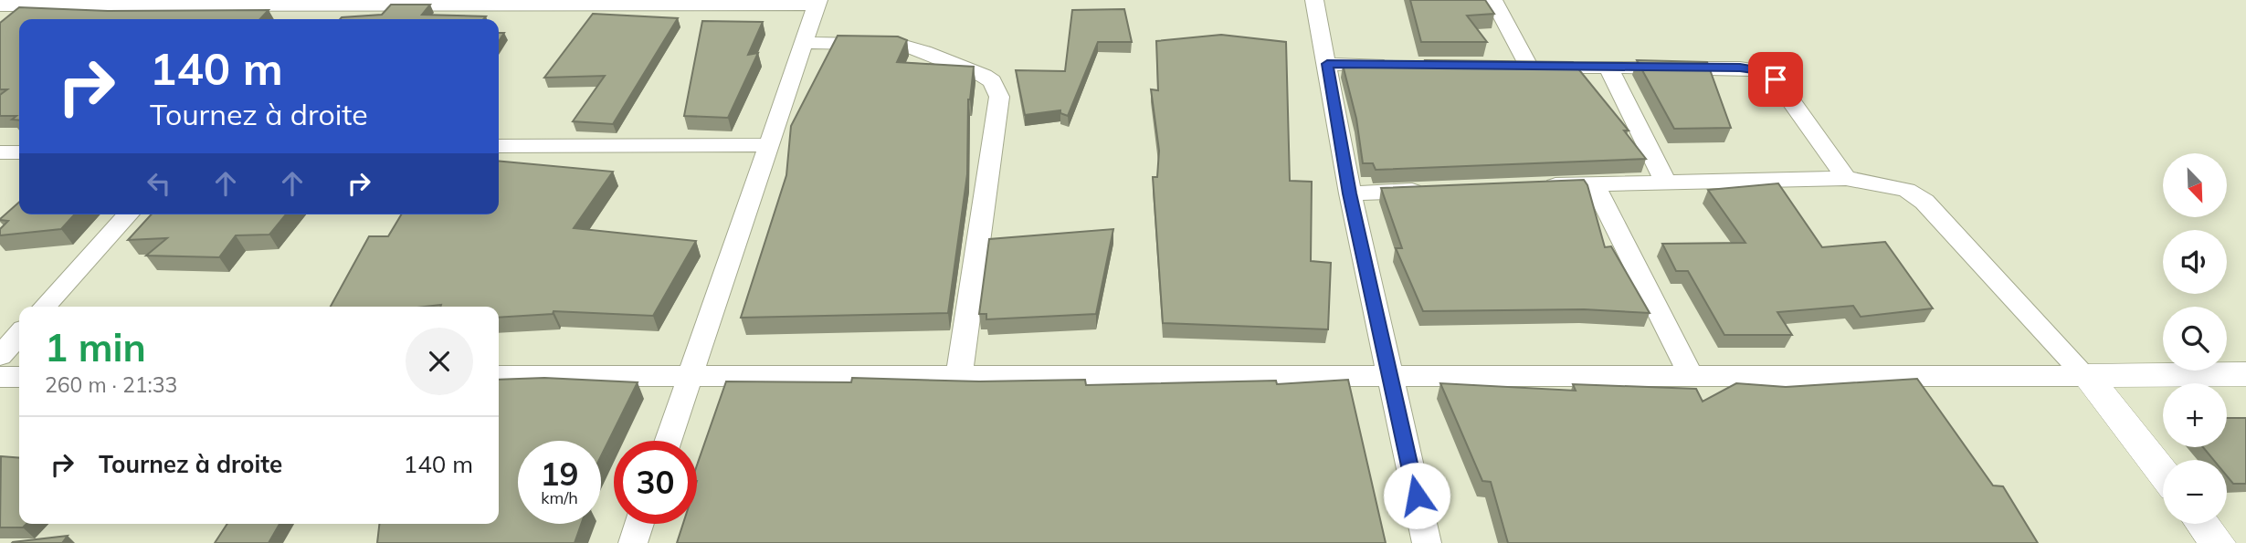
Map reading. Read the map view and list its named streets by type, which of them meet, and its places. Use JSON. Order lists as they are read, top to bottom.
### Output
{
  "north": "bottom right",
  "page": {
    "turn": ["140 m", "Tournez à droite"],
    "map_buttons": ["+", "−"],
    "heading": ["1 min", "260 m · 21:33"],
    "list": [
      {
        "name": "Tournez à droite",
        "value": "140 m"
      }
    ],
    "speed": "19 km/h",
    "limit": "30"
  }
}
